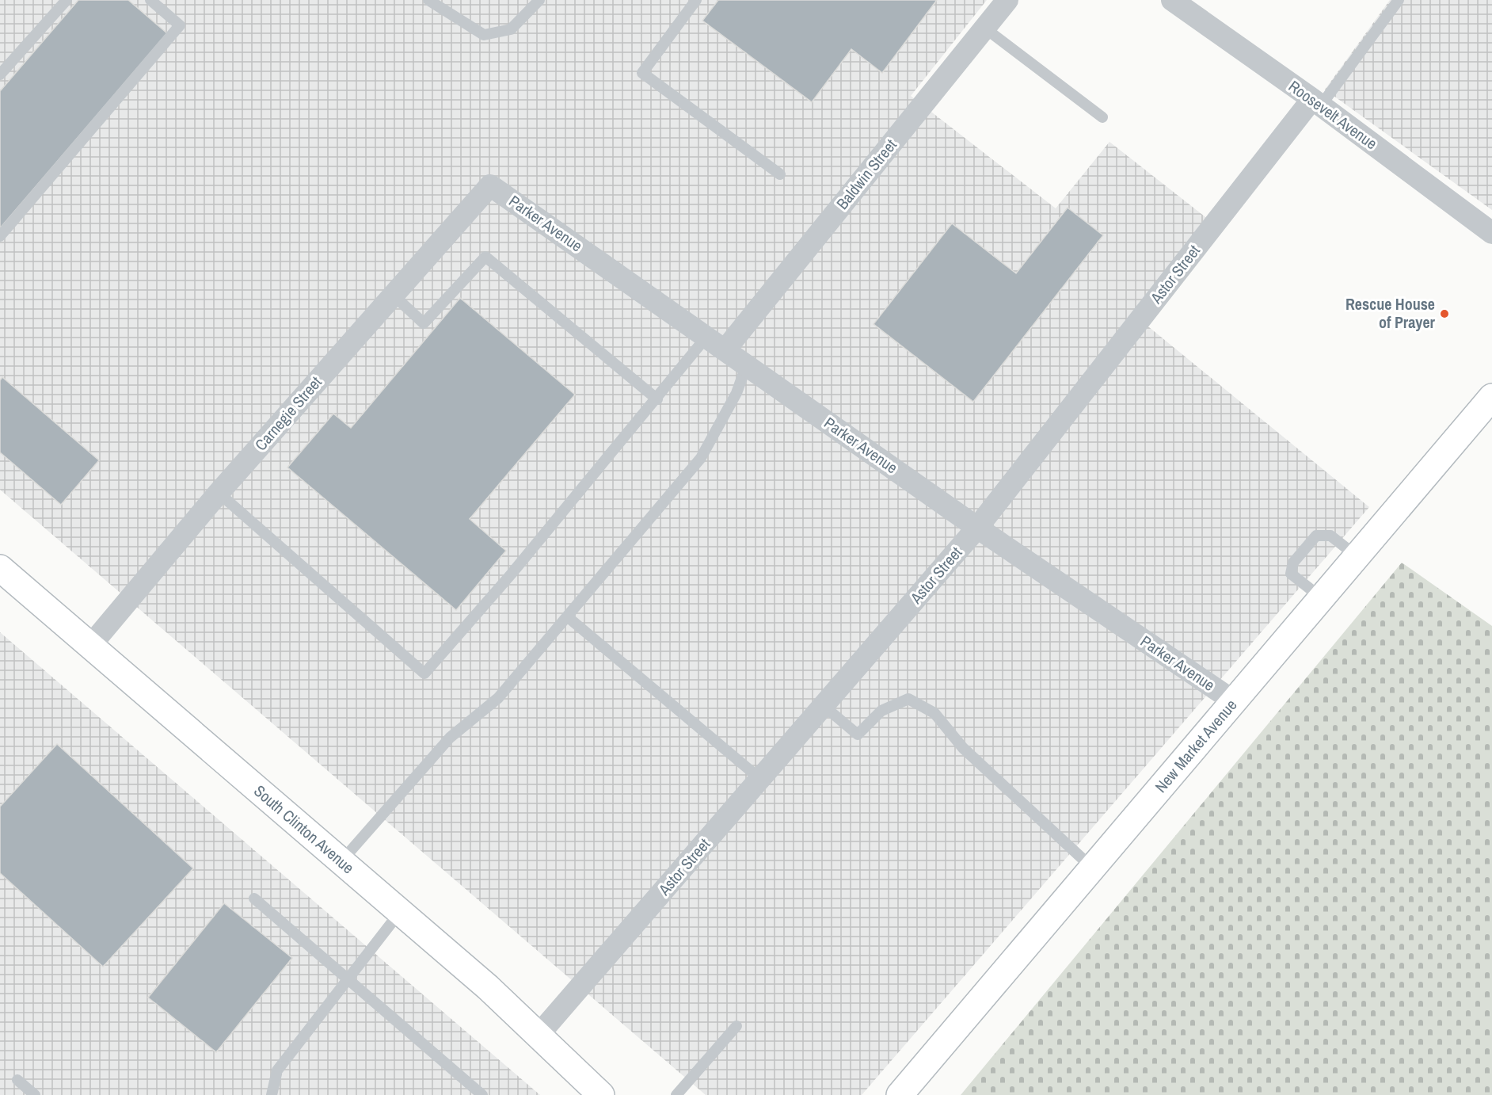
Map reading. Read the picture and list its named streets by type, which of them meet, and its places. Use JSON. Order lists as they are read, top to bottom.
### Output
{
  "streets": {
    "main road": ["New Market Avenue", "South Clinton Avenue"],
    "street": [
      "Roosevelt Avenue",
      "Baldwin Street",
      "Parker Avenue",
      "Astor Street",
      "Carnegie Street"
    ]
  },
  "crossings": [
    ["Roosevelt Avenue", "Astor Street"],
    ["Baldwin Street", "Parker Avenue"],
    ["Parker Avenue", "Astor Street"],
    ["Parker Avenue", "Carnegie Street"],
    ["Parker Avenue", "New Market Avenue"],
    ["Astor Street", "South Clinton Avenue"],
    ["Carnegie Street", "South Clinton Avenue"]
  ],
  "places": ["Rescue House of Prayer"]
}
